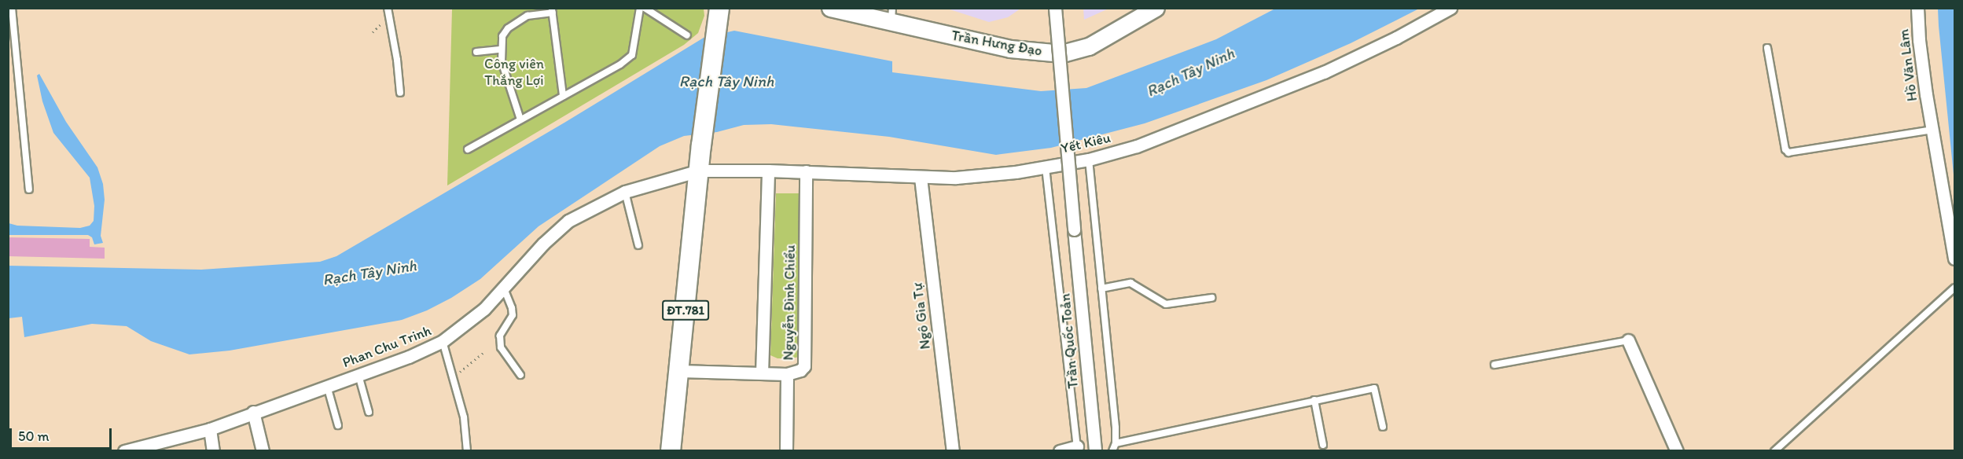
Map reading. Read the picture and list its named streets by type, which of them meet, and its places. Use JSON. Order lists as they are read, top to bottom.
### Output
{
  "streets": {
    "main road": ["ĐT.781"],
    "street": [
      "Trần Hưng Đạo",
      "Hồ Văn Lâm",
      "Yết Kiêu",
      "Nguyễn Đình Chiểu",
      "Ngô Gia Tự",
      "Trần Quốc Toản",
      "Phan Chu Trinh"
    ]
  },
  "crossings": [
    ["Yết Kiêu", "Nguyễn Đình Chiểu"],
    ["Yết Kiêu", "ĐT.781"],
    ["Yết Kiêu", "Ngô Gia Tự"],
    ["Yết Kiêu", "Phan Chu Trinh"],
    ["ĐT.781", "Phan Chu Trinh"]
  ],
  "water": ["Rạch Tây Ninh"],
  "parks": ["Công viên Thắng Lợi"],
  "scale_bar": "50 m"
}
